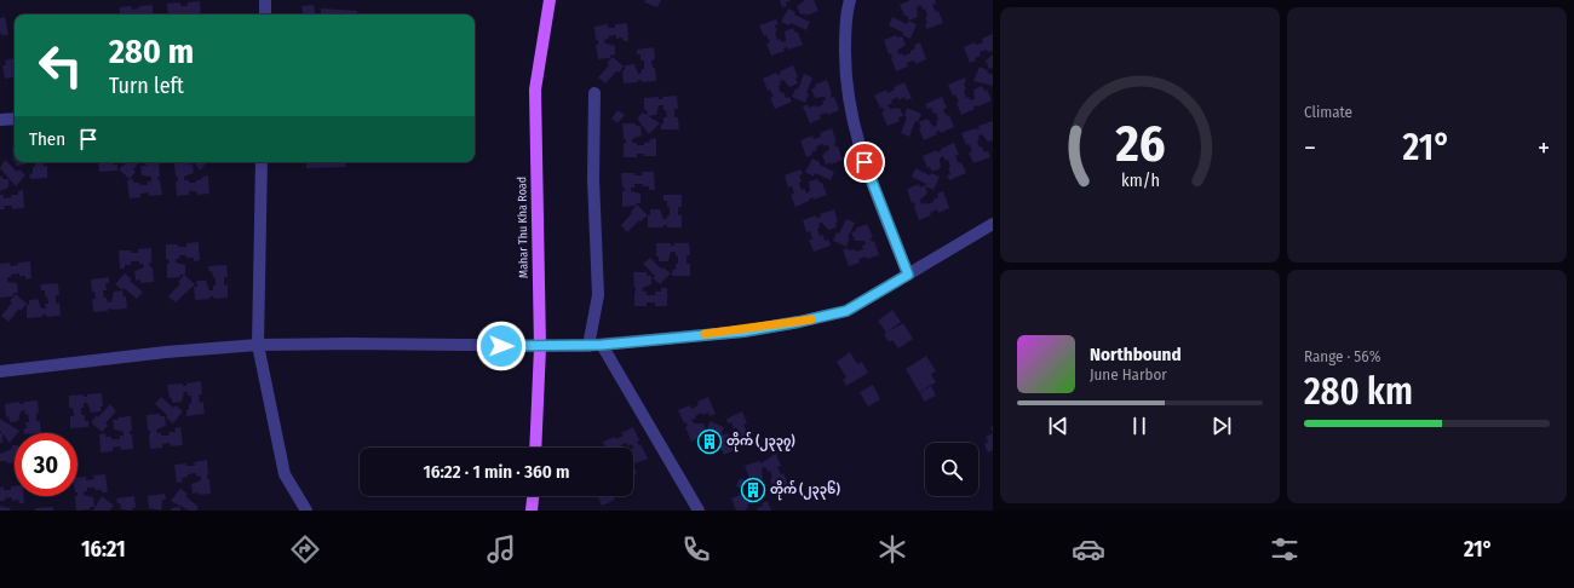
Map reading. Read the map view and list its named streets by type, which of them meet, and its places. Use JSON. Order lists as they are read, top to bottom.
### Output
{
  "streets": {
    "main road": ["Mahar Thu Kha Road"]
  },
  "places": {
    "building": ["တိုက် (၂၃၃၇)", "တိုက် (၂၃၃၆)"]
  },
  "page": {
    "tile": [
      "Climate",
      ["Range · 56%", "280 km"]
    ],
    "turn": ["280 m", "Turn left"],
    "then": "Then",
    "heat": ["−", "21°", "+"],
    "song": ["Northbound", "June Harbor"],
    "limit": "30",
    "trip": "16:22 · 1 min · 360 m",
    "tabs": ["16:21", "21°"],
    "gauge": ["26", "km/h"]
  }
}
